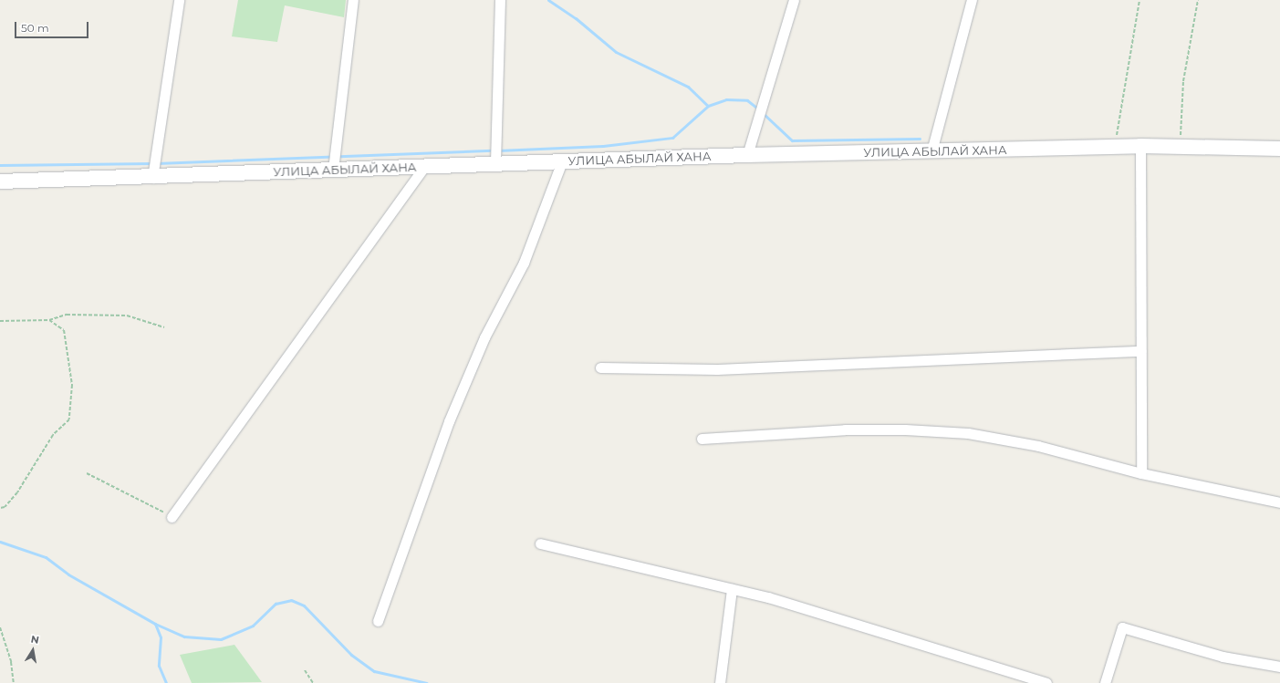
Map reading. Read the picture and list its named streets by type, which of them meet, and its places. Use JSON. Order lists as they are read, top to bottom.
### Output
{
  "streets": {
    "main road": ["УЛИЦА АБЫЛАЙ ХАНА"]
  },
  "scale_bar": "50 m",
  "north": "top"
}
